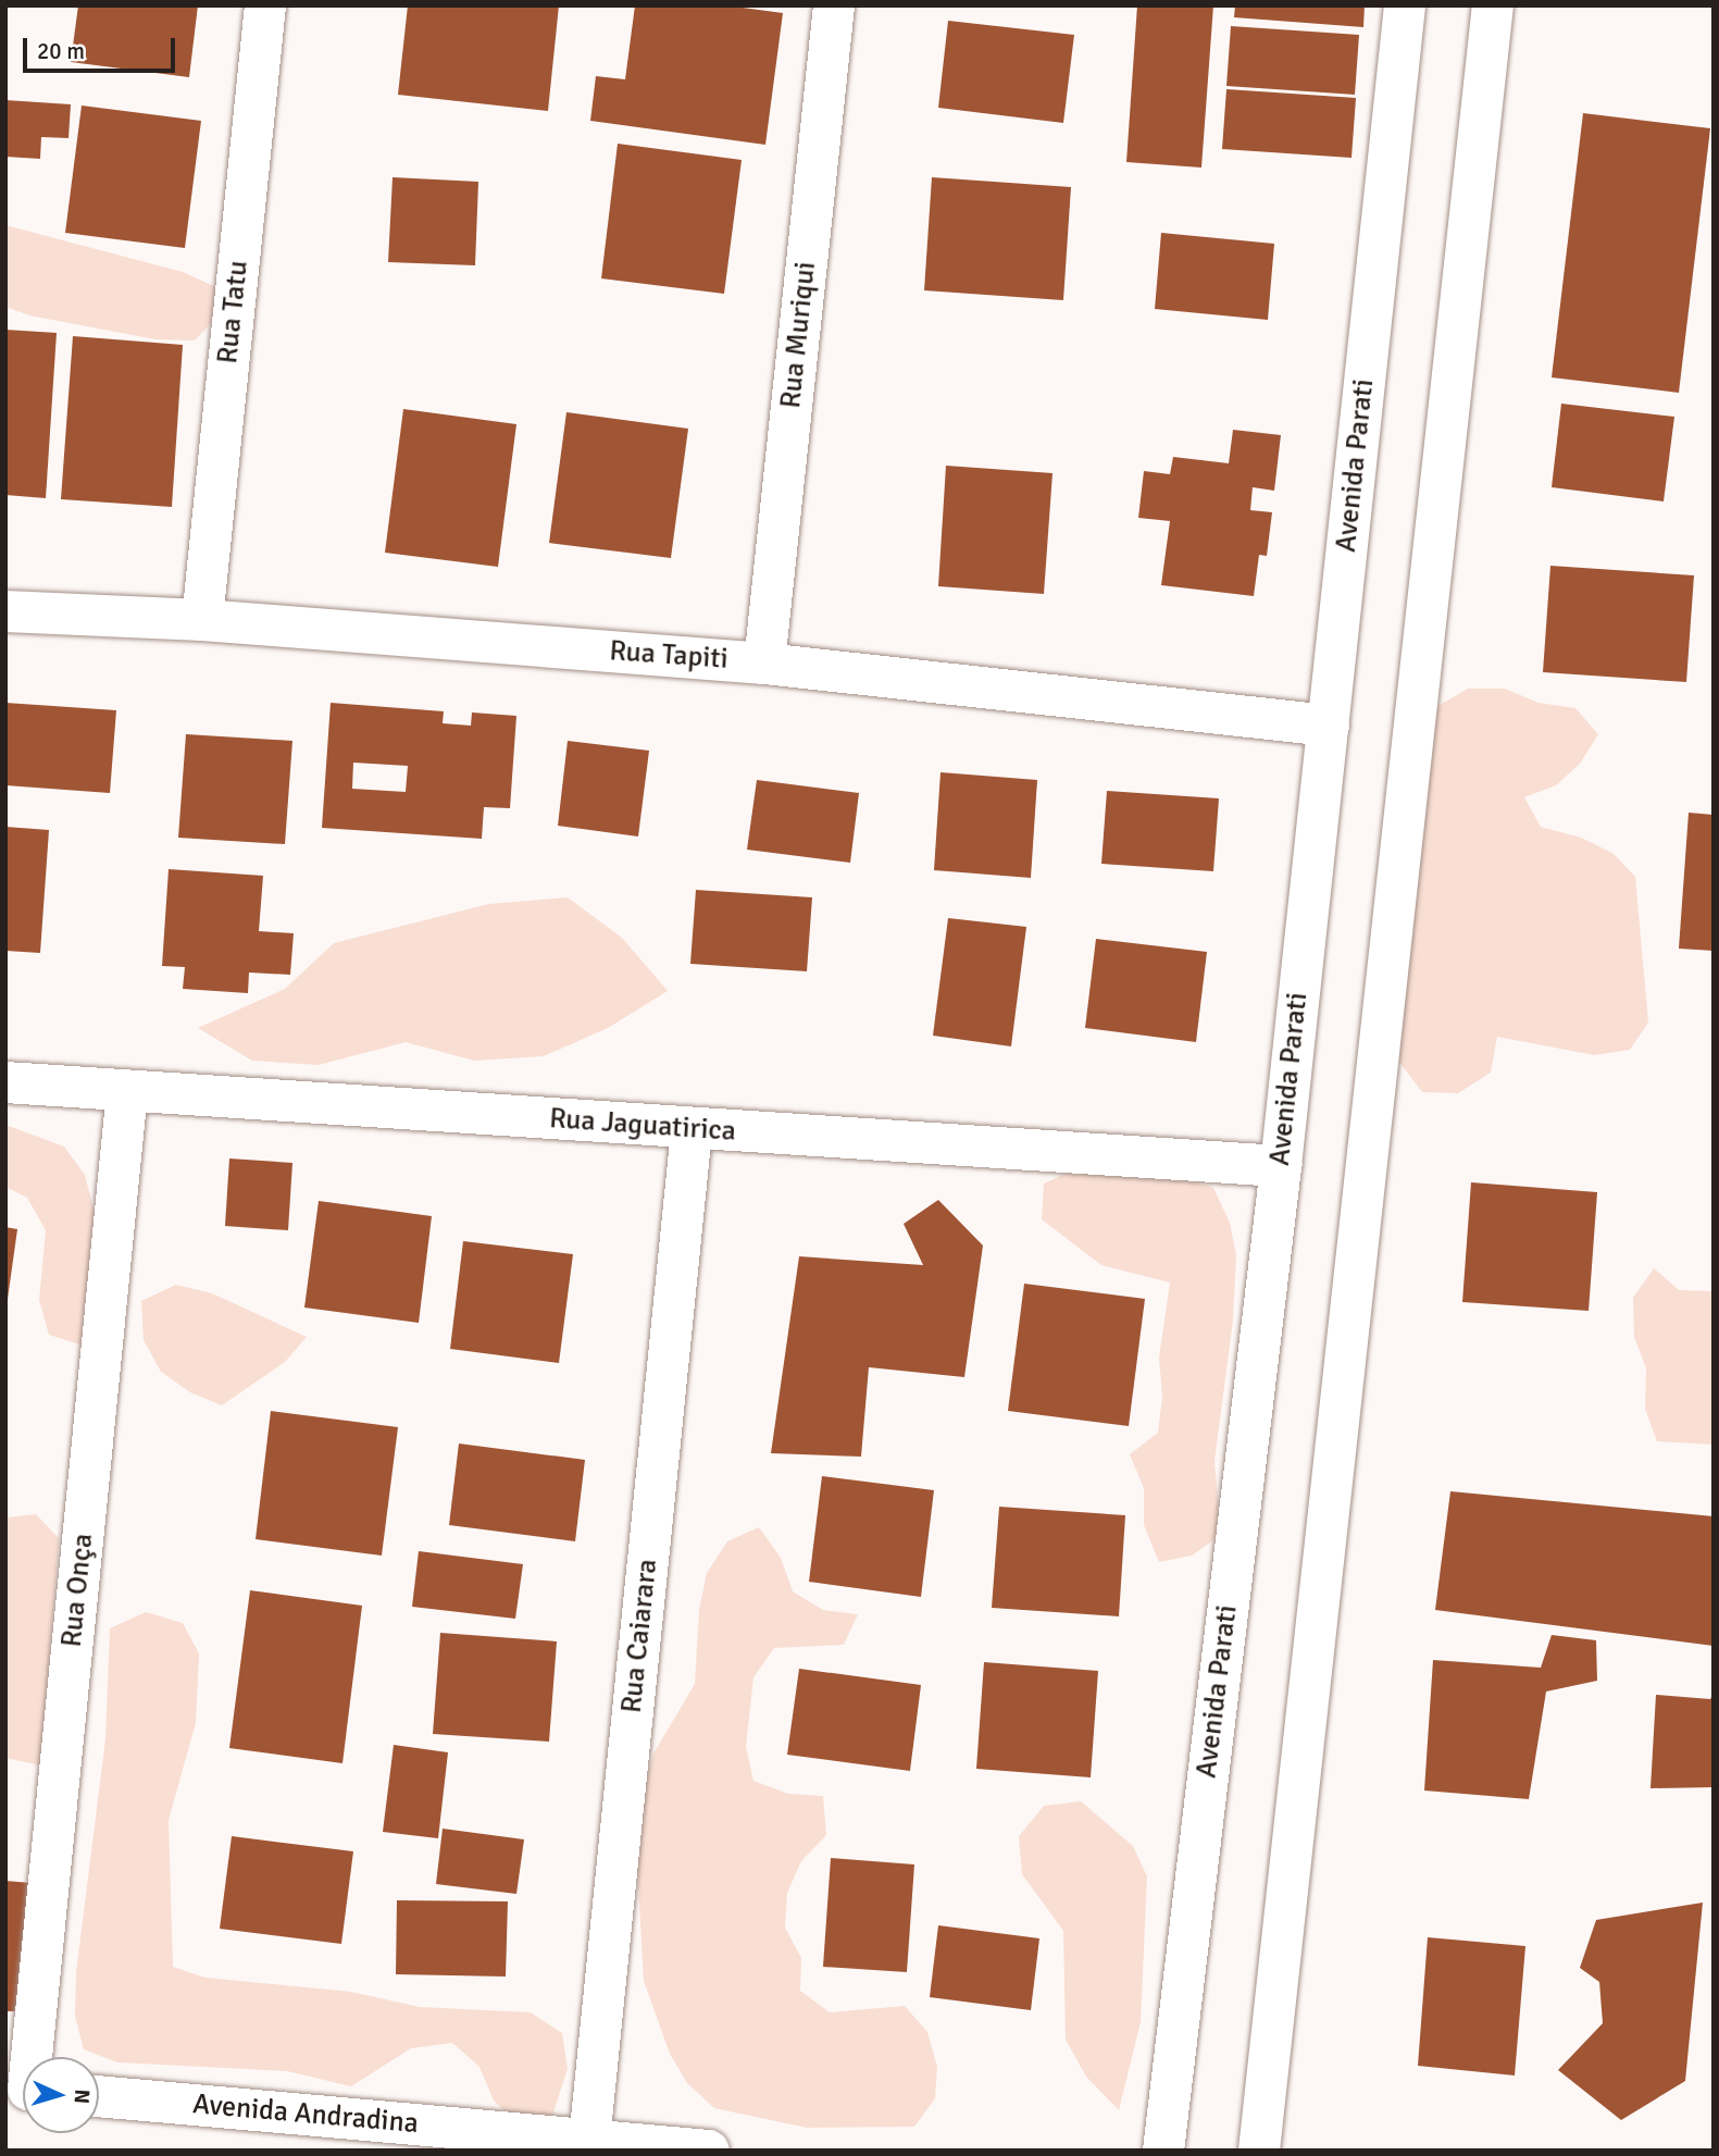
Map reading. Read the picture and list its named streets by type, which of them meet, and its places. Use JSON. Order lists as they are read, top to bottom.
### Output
{
  "streets": {
    "street": [
      "Rua Tatu",
      "Rua Muriqui",
      "Avenida Parati",
      "Rua Tapiti",
      "Rua Jaguatirica",
      "Rua Onça",
      "Rua Caiarara",
      "Avenida Andradina"
    ]
  },
  "crossings": [
    ["Rua Tatu", "Rua Tapiti"],
    ["Rua Muriqui", "Rua Tapiti"],
    ["Avenida Parati", "Rua Tapiti"],
    ["Avenida Parati", "Rua Jaguatirica"],
    ["Rua Jaguatirica", "Rua Onça"],
    ["Rua Jaguatirica", "Rua Caiarara"],
    ["Rua Caiarara", "Avenida Andradina"]
  ],
  "scale_bar": "20 m",
  "north": "right"
}
